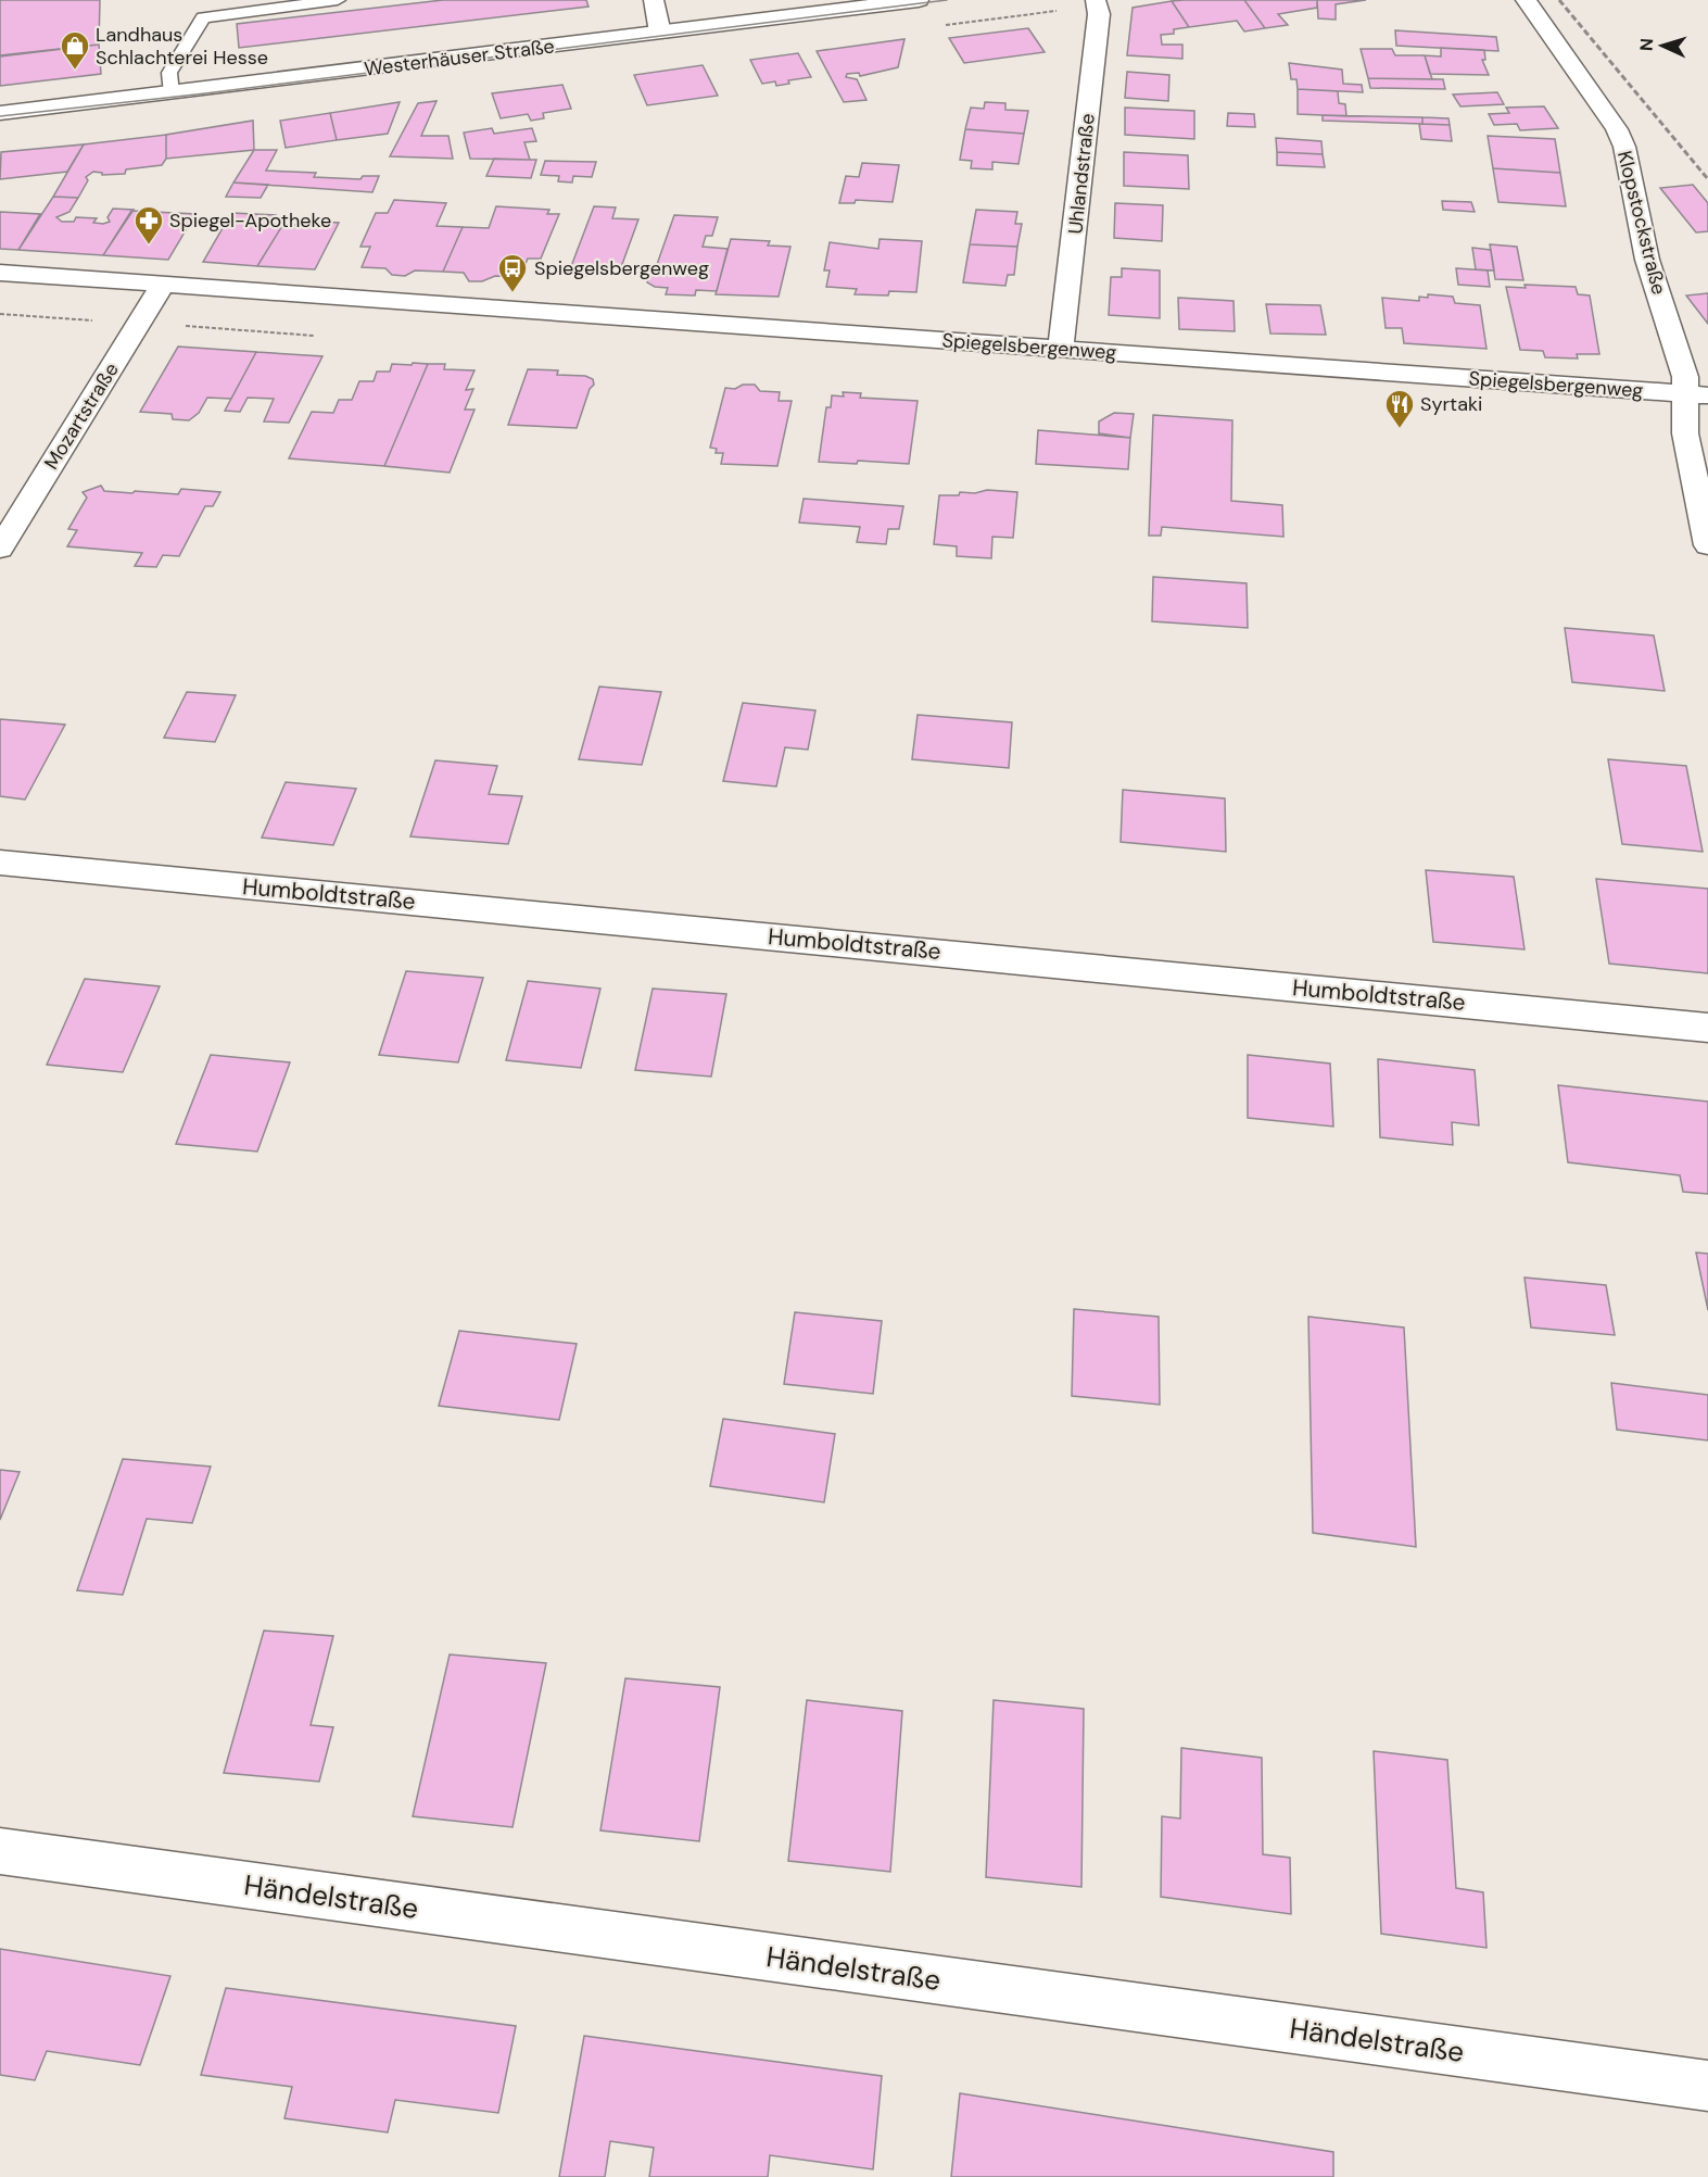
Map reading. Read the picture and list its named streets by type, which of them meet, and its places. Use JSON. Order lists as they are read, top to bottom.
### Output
{
  "streets": {
    "street": [
      "Westerhäuser Straße",
      "Uhlandstraße",
      "Klopstockstraße",
      "Spiegelsbergenweg",
      "Mozartstraße",
      "Humboldtstraße",
      "Händelstraße"
    ]
  },
  "crossings": [
    ["Uhlandstraße", "Spiegelsbergenweg"],
    ["Klopstockstraße", "Spiegelsbergenweg"],
    ["Spiegelsbergenweg", "Mozartstraße"]
  ],
  "places": {
    "shop": ["Landhaus Schlachterei Hesse"],
    "pharmacy": ["Spiegel-Apotheke"],
    "bus stop": ["Spiegelsbergenweg"],
    "restaurant": ["Syrtaki"]
  },
  "north": "left"
}
